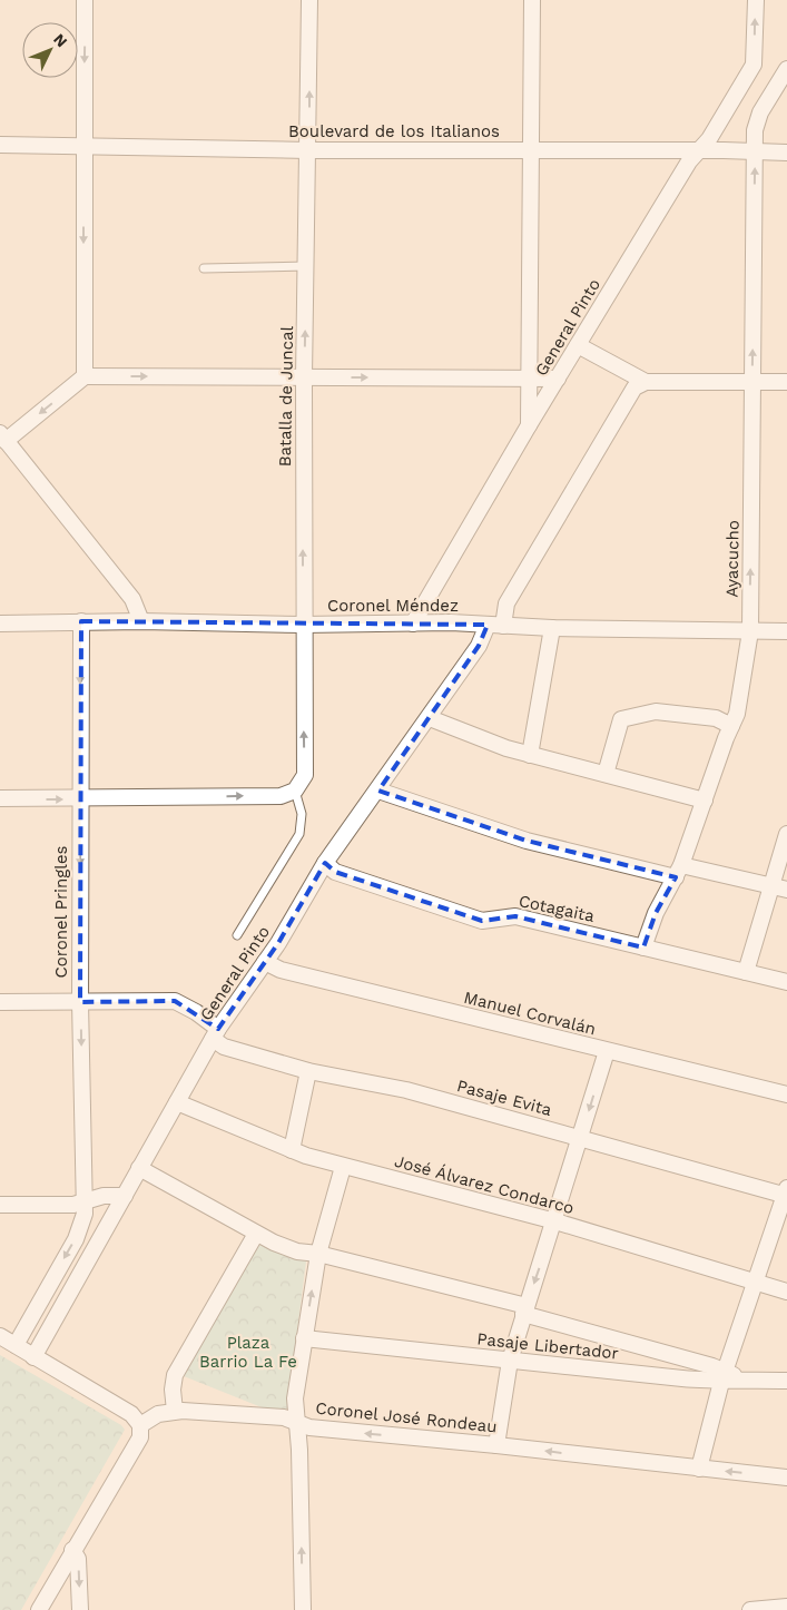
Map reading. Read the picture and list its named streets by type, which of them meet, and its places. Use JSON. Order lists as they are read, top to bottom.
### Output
{
  "streets": {
    "street": [
      "Boulevard de los Italianos",
      "General Pinto",
      "Batalla de Juncal",
      "Ayacucho",
      "Coronel Méndez",
      "Cotagaita",
      "Coronel Pringles",
      "Manuel Corvalán",
      "Pasaje Evita",
      "José Álvarez Condarco",
      "Pasaje Libertador",
      "Coronel José Rondeau"
    ]
  },
  "crossings": [
    ["Boulevard de los Italianos", "General Pinto"],
    ["Boulevard de los Italianos", "Batalla de Juncal"],
    ["Boulevard de los Italianos", "Ayacucho"],
    ["General Pinto", "Coronel Méndez"],
    ["General Pinto", "Cotagaita"],
    ["General Pinto", "Manuel Corvalán"],
    ["General Pinto", "Pasaje Evita"],
    ["General Pinto", "José Álvarez Condarco"],
    ["Batalla de Juncal", "Coronel Méndez"],
    ["Ayacucho", "Coronel Méndez"],
    ["Ayacucho", "Cotagaita"],
    ["Coronel Méndez", "Coronel Pringles"],
    ["Coronel Pringles", "Pasaje Evita"]
  ],
  "one_way": ["Batalla de Juncal", "Ayacucho", "Coronel Pringles"],
  "parks": ["Plaza Barrio La Fe"],
  "north": "top right"
}
